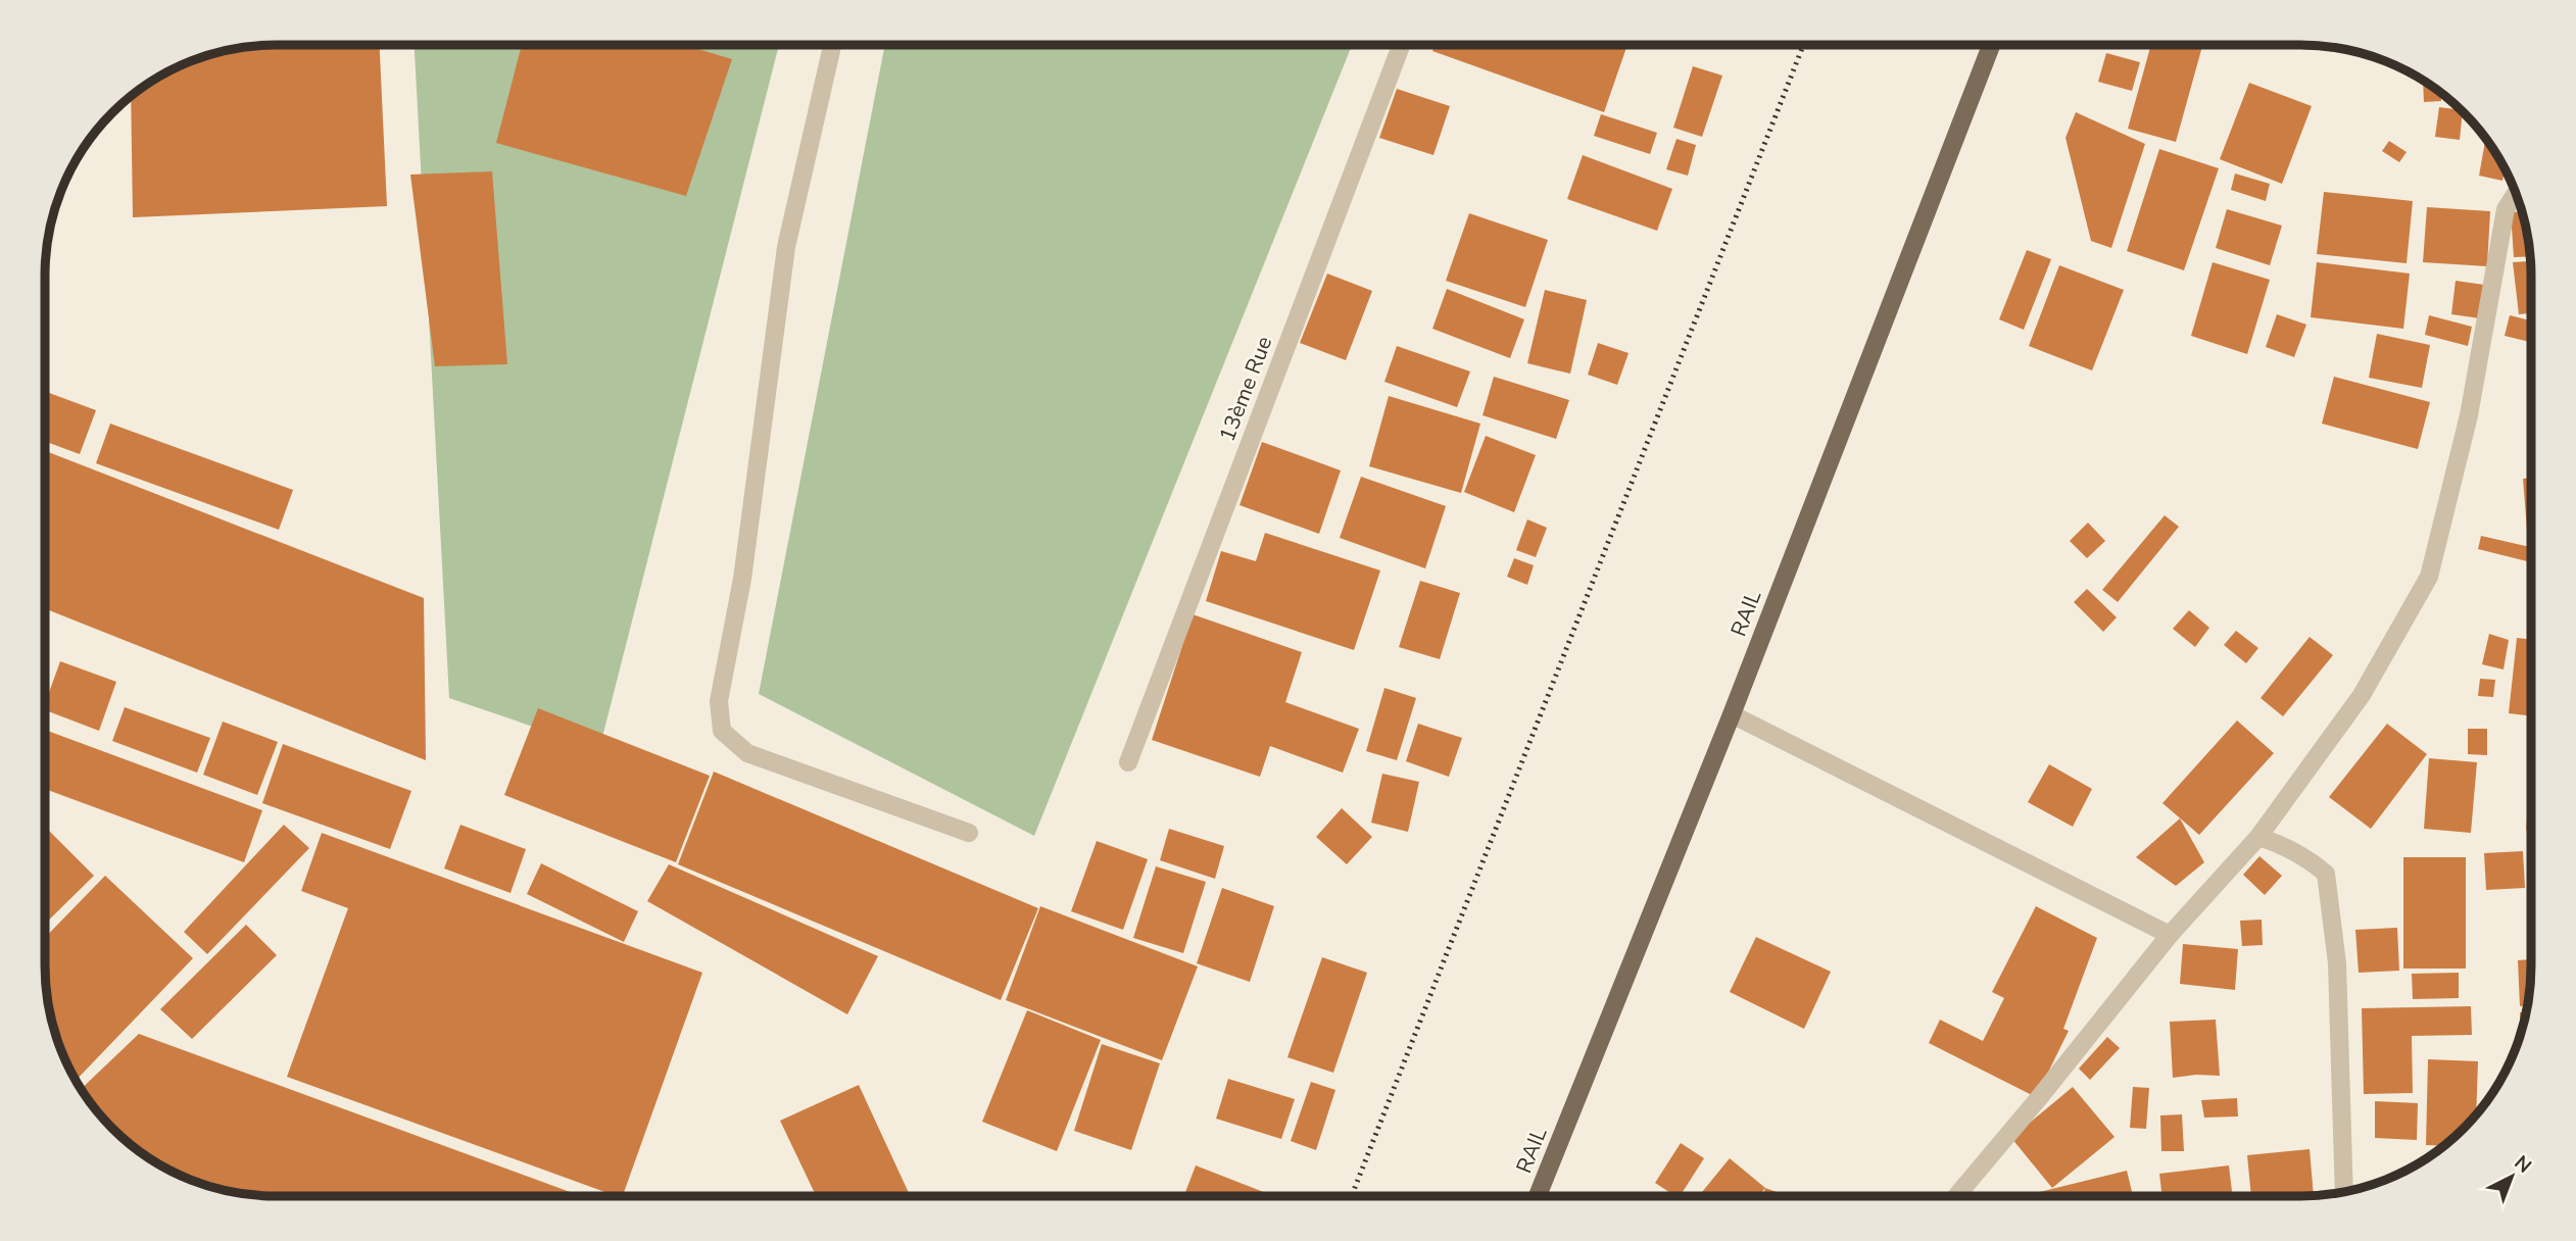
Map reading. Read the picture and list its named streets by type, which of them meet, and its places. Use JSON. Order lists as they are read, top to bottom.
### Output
{
  "streets": {
    "main road": ["RAIL"],
    "street": ["13ème Rue"]
  },
  "north": "top right"
}
